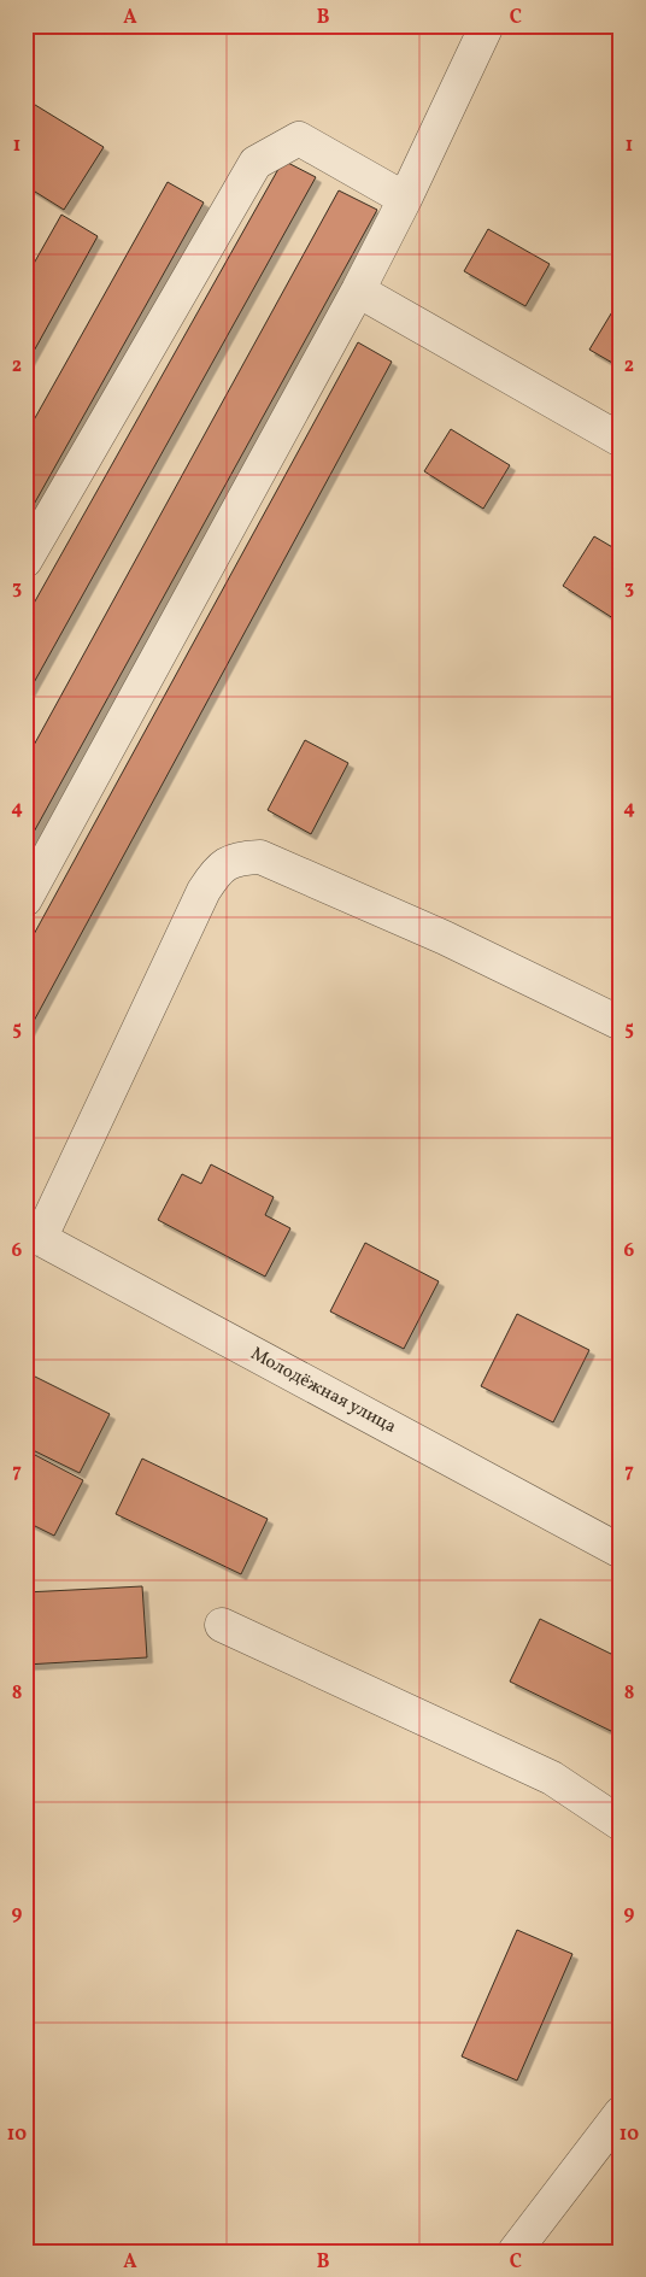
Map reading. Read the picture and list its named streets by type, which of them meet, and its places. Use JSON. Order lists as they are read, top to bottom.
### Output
{
  "streets": {
    "street": ["Молодёжная улица"]
  },
  "grid": {
    "columns": ["A", "B", "C"],
    "rows": [
      "1",
      "2",
      "3",
      "4",
      "5",
      "6",
      "7",
      "8",
      "9",
      "10"
    ]
  }
}
